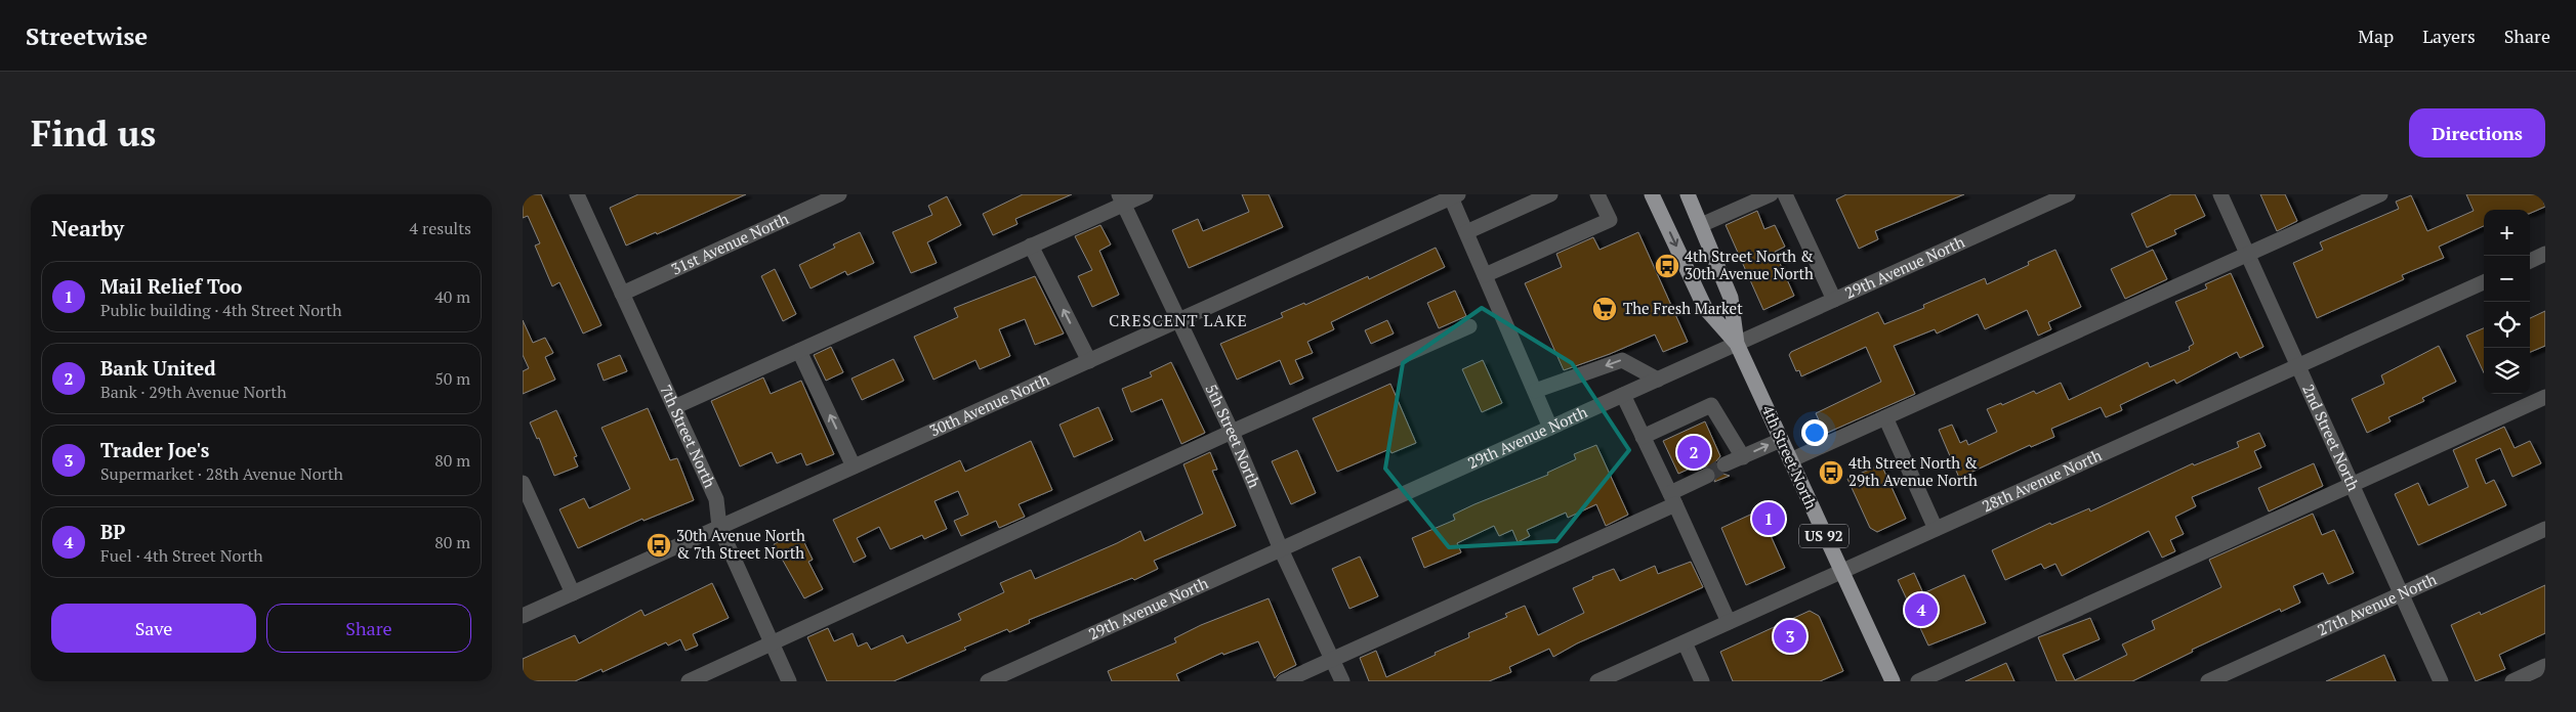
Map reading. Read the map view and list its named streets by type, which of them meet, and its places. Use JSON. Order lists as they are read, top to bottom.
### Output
{
  "streets": {
    "main road": ["4th Street North", "US 92"],
    "street": [
      "31st Avenue North",
      "29th Avenue North",
      "30th Avenue North",
      "7th Street North",
      "5th Street North",
      "2nd Street North",
      "28th Avenue North",
      "27th Avenue North"
    ]
  },
  "crossings": [
    ["31st Avenue North", "7th Street North"],
    ["29th Avenue North", "5th Street North"],
    ["29th Avenue North", "4th Street North"],
    ["30th Avenue North", "7th Street North"],
    ["30th Avenue North", "5th Street North"],
    ["2nd Street North", "28th Avenue North"],
    ["2nd Street North", "27th Avenue North"],
    ["4th Street North", "28th Avenue North"]
  ],
  "districts": ["CRESCENT LAKE"],
  "places": {
    "bus stop": ["4th Street North & 30th Avenue North", "4th Street North & 29th Avenue North", "30th Avenue North & 7th Street North"],
    "supermarket": ["The Fresh Market"]
  },
  "page": {
    "header": "Streetwise",
    "nav": ["Map", "Layers", "Share"],
    "buttons": [
      "Directions",
      ["Save", "Share"]
    ],
    "title": "Find us",
    "heading": ["Nearby", "4 results"],
    "map_buttons": ["+", "−"],
    "list": [
      {
        "mark": "1",
        "name": "Mail Relief Too",
        "note": "Public building · 4th Street North",
        "value": "40 m"
      },
      {
        "mark": "2",
        "name": "Bank United",
        "note": "Bank · 29th Avenue North",
        "value": "50 m"
      },
      {
        "mark": "3",
        "name": "Trader Joe's",
        "note": "Supermarket · 28th Avenue North",
        "value": "80 m"
      },
      {
        "mark": "4",
        "name": "BP",
        "note": "Fuel · 4th Street North",
        "value": "80 m"
      }
    ],
    "pins": [
      "2",
      "1",
      "4",
      "3"
    ]
  }
}
